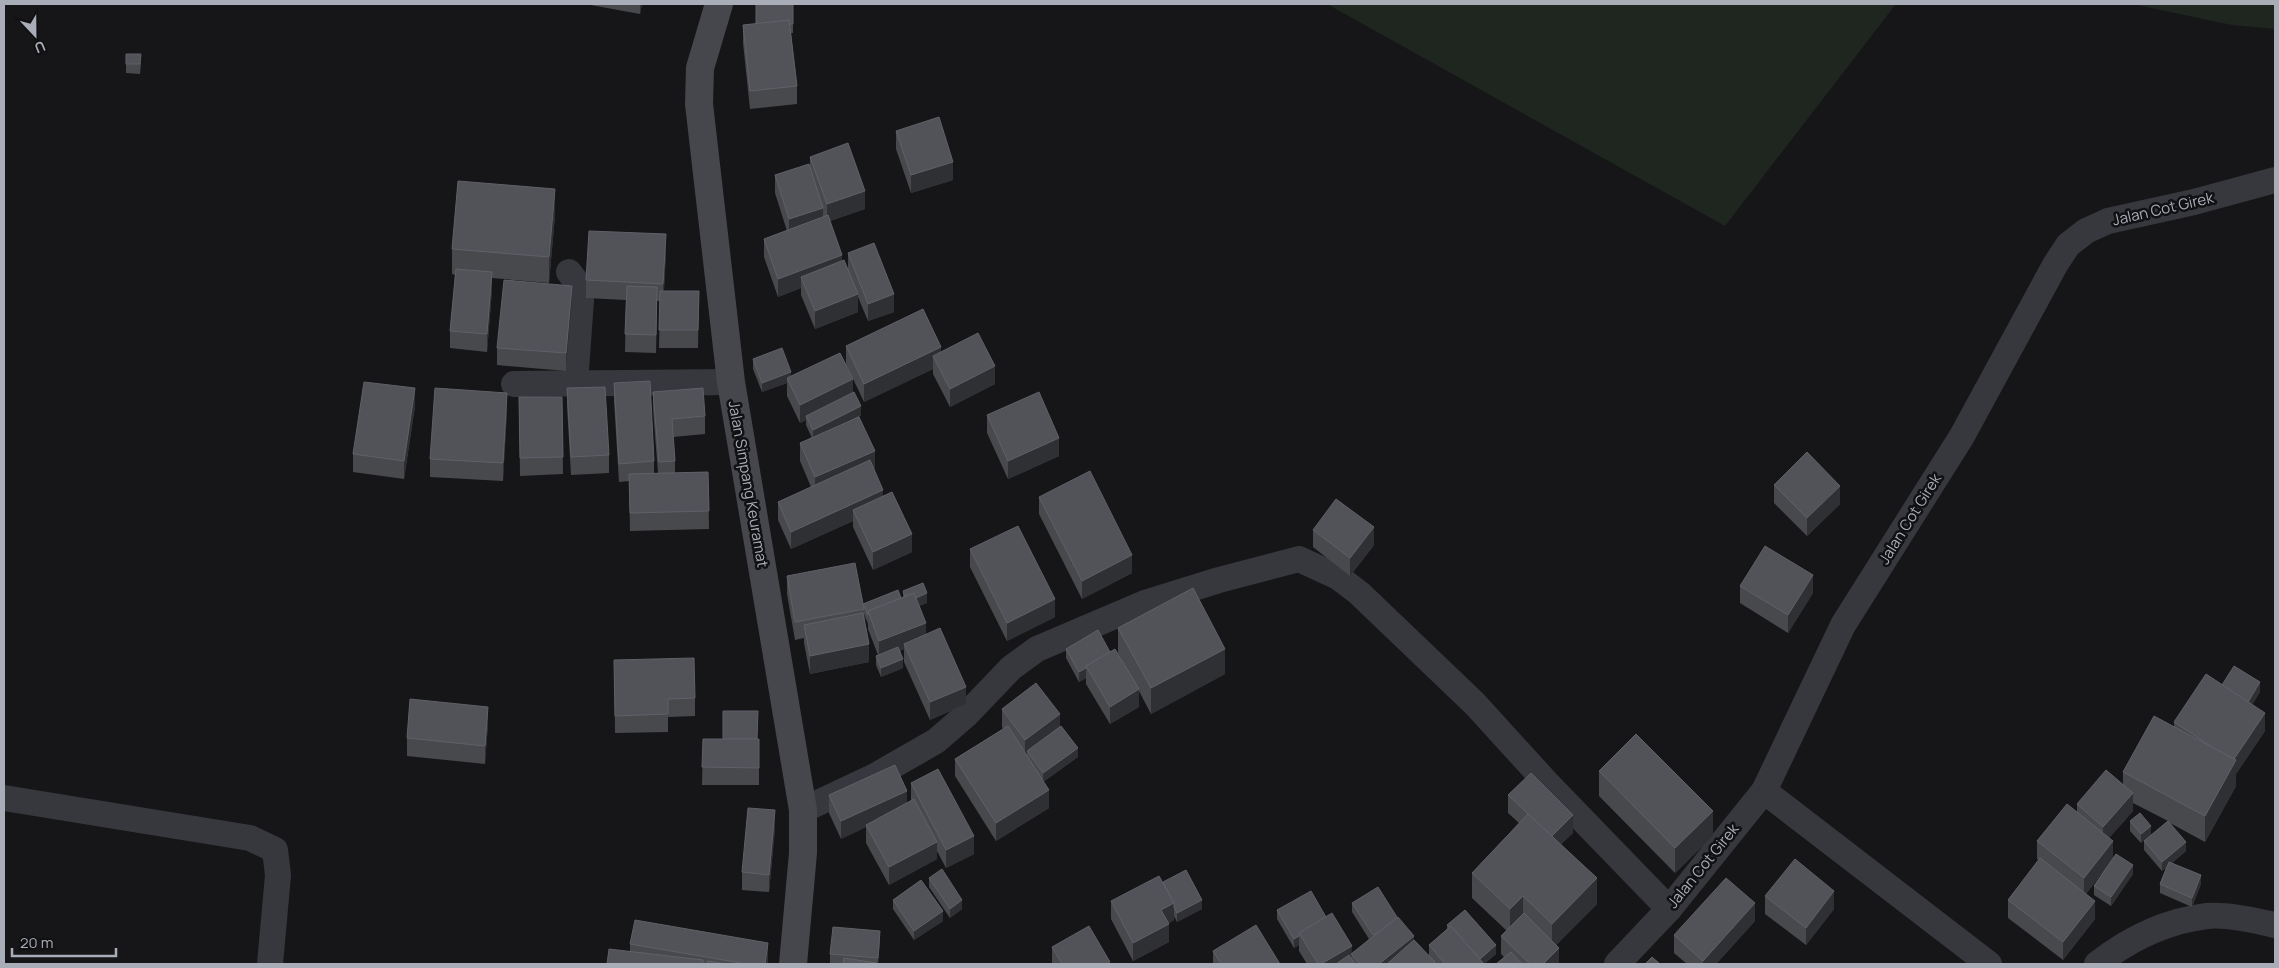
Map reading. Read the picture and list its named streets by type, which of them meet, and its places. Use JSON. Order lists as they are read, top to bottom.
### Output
{
  "streets": {
    "main road": ["Jalan Simpang Keuramat"],
    "street": ["Jalan Cot Girek"]
  },
  "scale_bar": "20 m",
  "north": "bottom"
}
